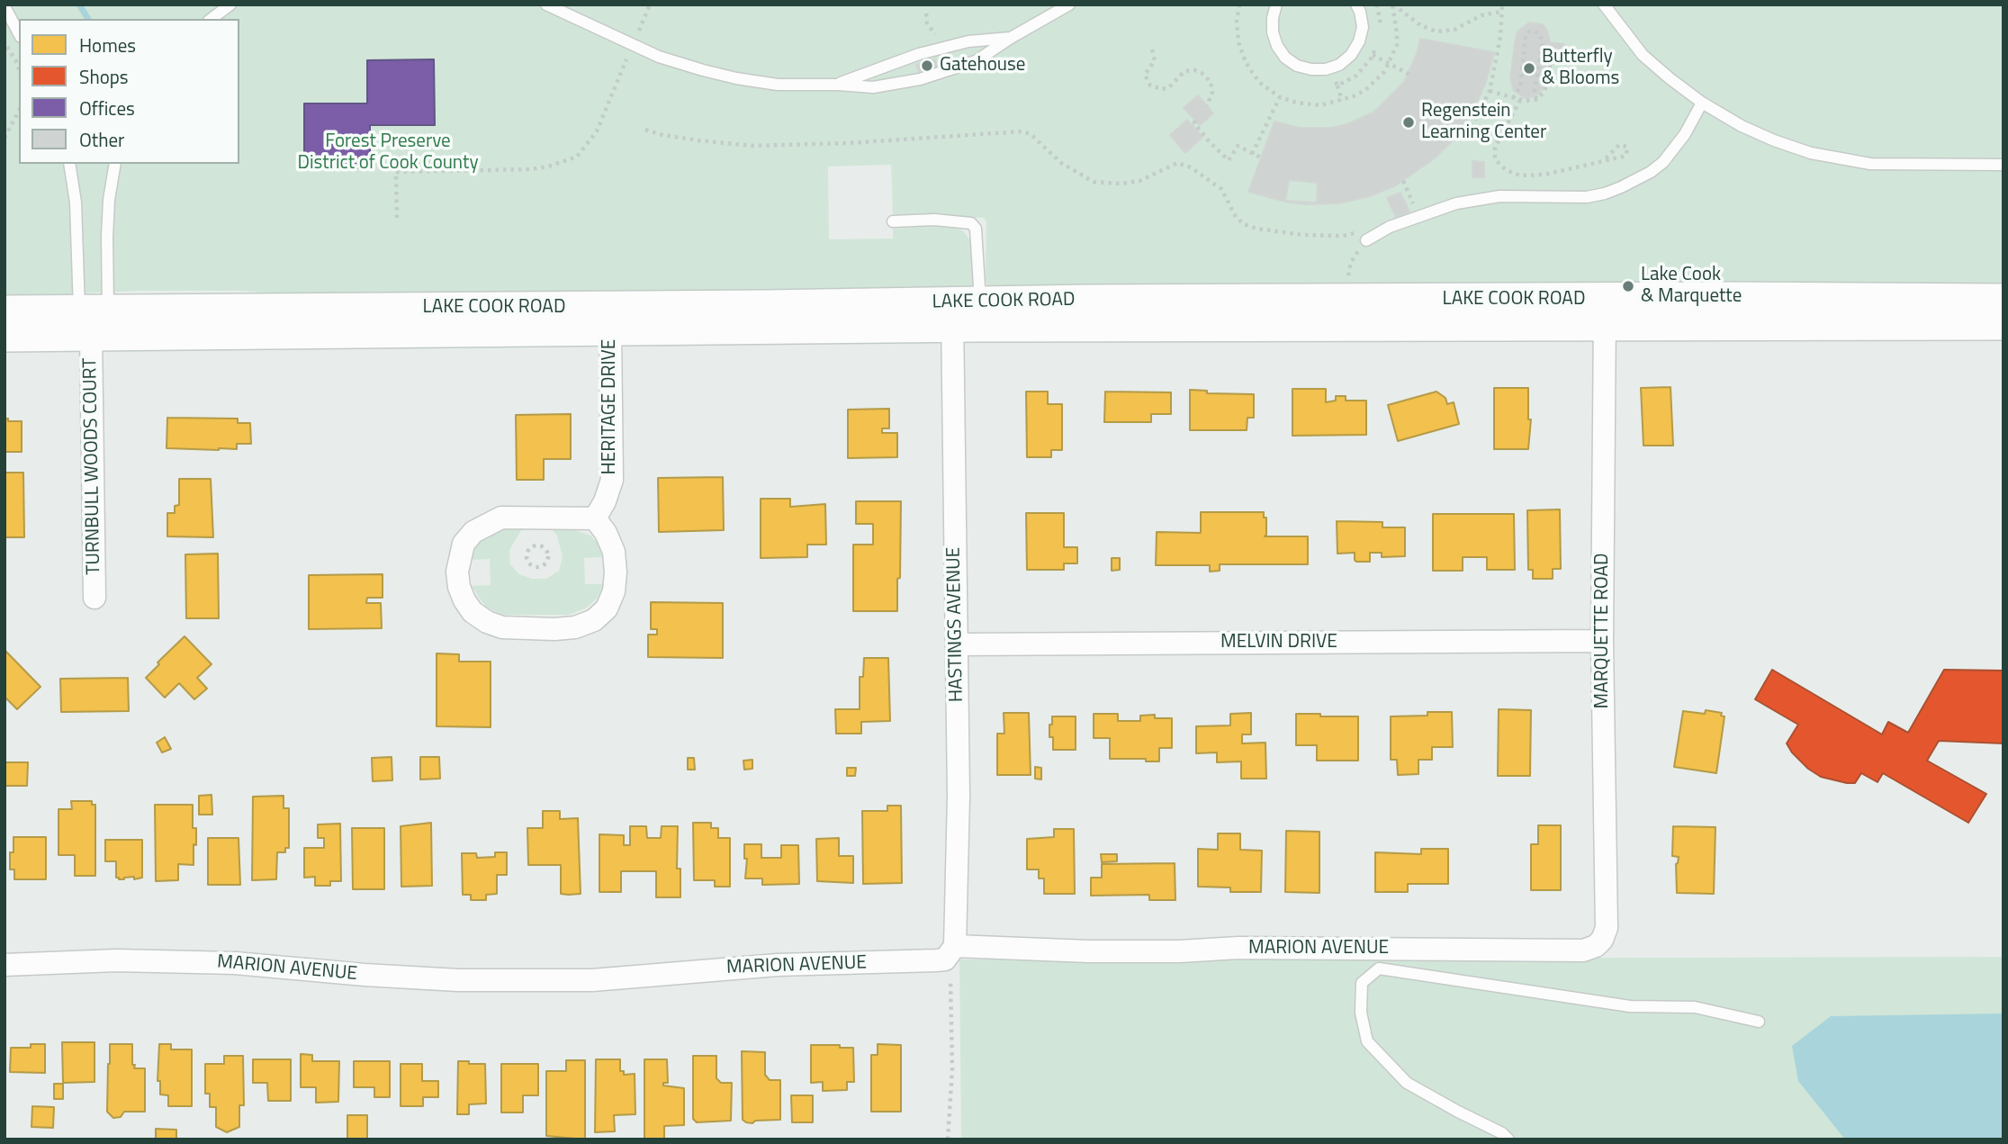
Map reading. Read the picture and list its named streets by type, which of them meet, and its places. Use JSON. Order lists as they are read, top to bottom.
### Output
{
  "streets": {
    "main road": ["LAKE COOK ROAD"],
    "street": [
      "HERITAGE DRIVE",
      "TURNBULL WOODS COURT",
      "HASTINGS AVENUE",
      "MARQUETTE ROAD",
      "MELVIN DRIVE",
      "MARION AVENUE"
    ]
  },
  "crossings": [
    ["LAKE COOK ROAD", "HERITAGE DRIVE"],
    ["LAKE COOK ROAD", "TURNBULL WOODS COURT"],
    ["LAKE COOK ROAD", "HASTINGS AVENUE"],
    ["LAKE COOK ROAD", "MARQUETTE ROAD"],
    ["HASTINGS AVENUE", "MELVIN DRIVE"],
    ["HASTINGS AVENUE", "MARION AVENUE"],
    ["MARQUETTE ROAD", "MELVIN DRIVE"],
    ["MARQUETTE ROAD", "MARION AVENUE"]
  ],
  "parks": ["Forest Preserve District of Cook County"],
  "places": [
    "Gatehouse",
    "Butterfly & Blooms",
    "Regenstein Learning Center",
    "Lake Cook & Marquette"
  ],
  "legend": [
    "Homes",
    "Shops",
    "Offices",
    "Other"
  ]
}
